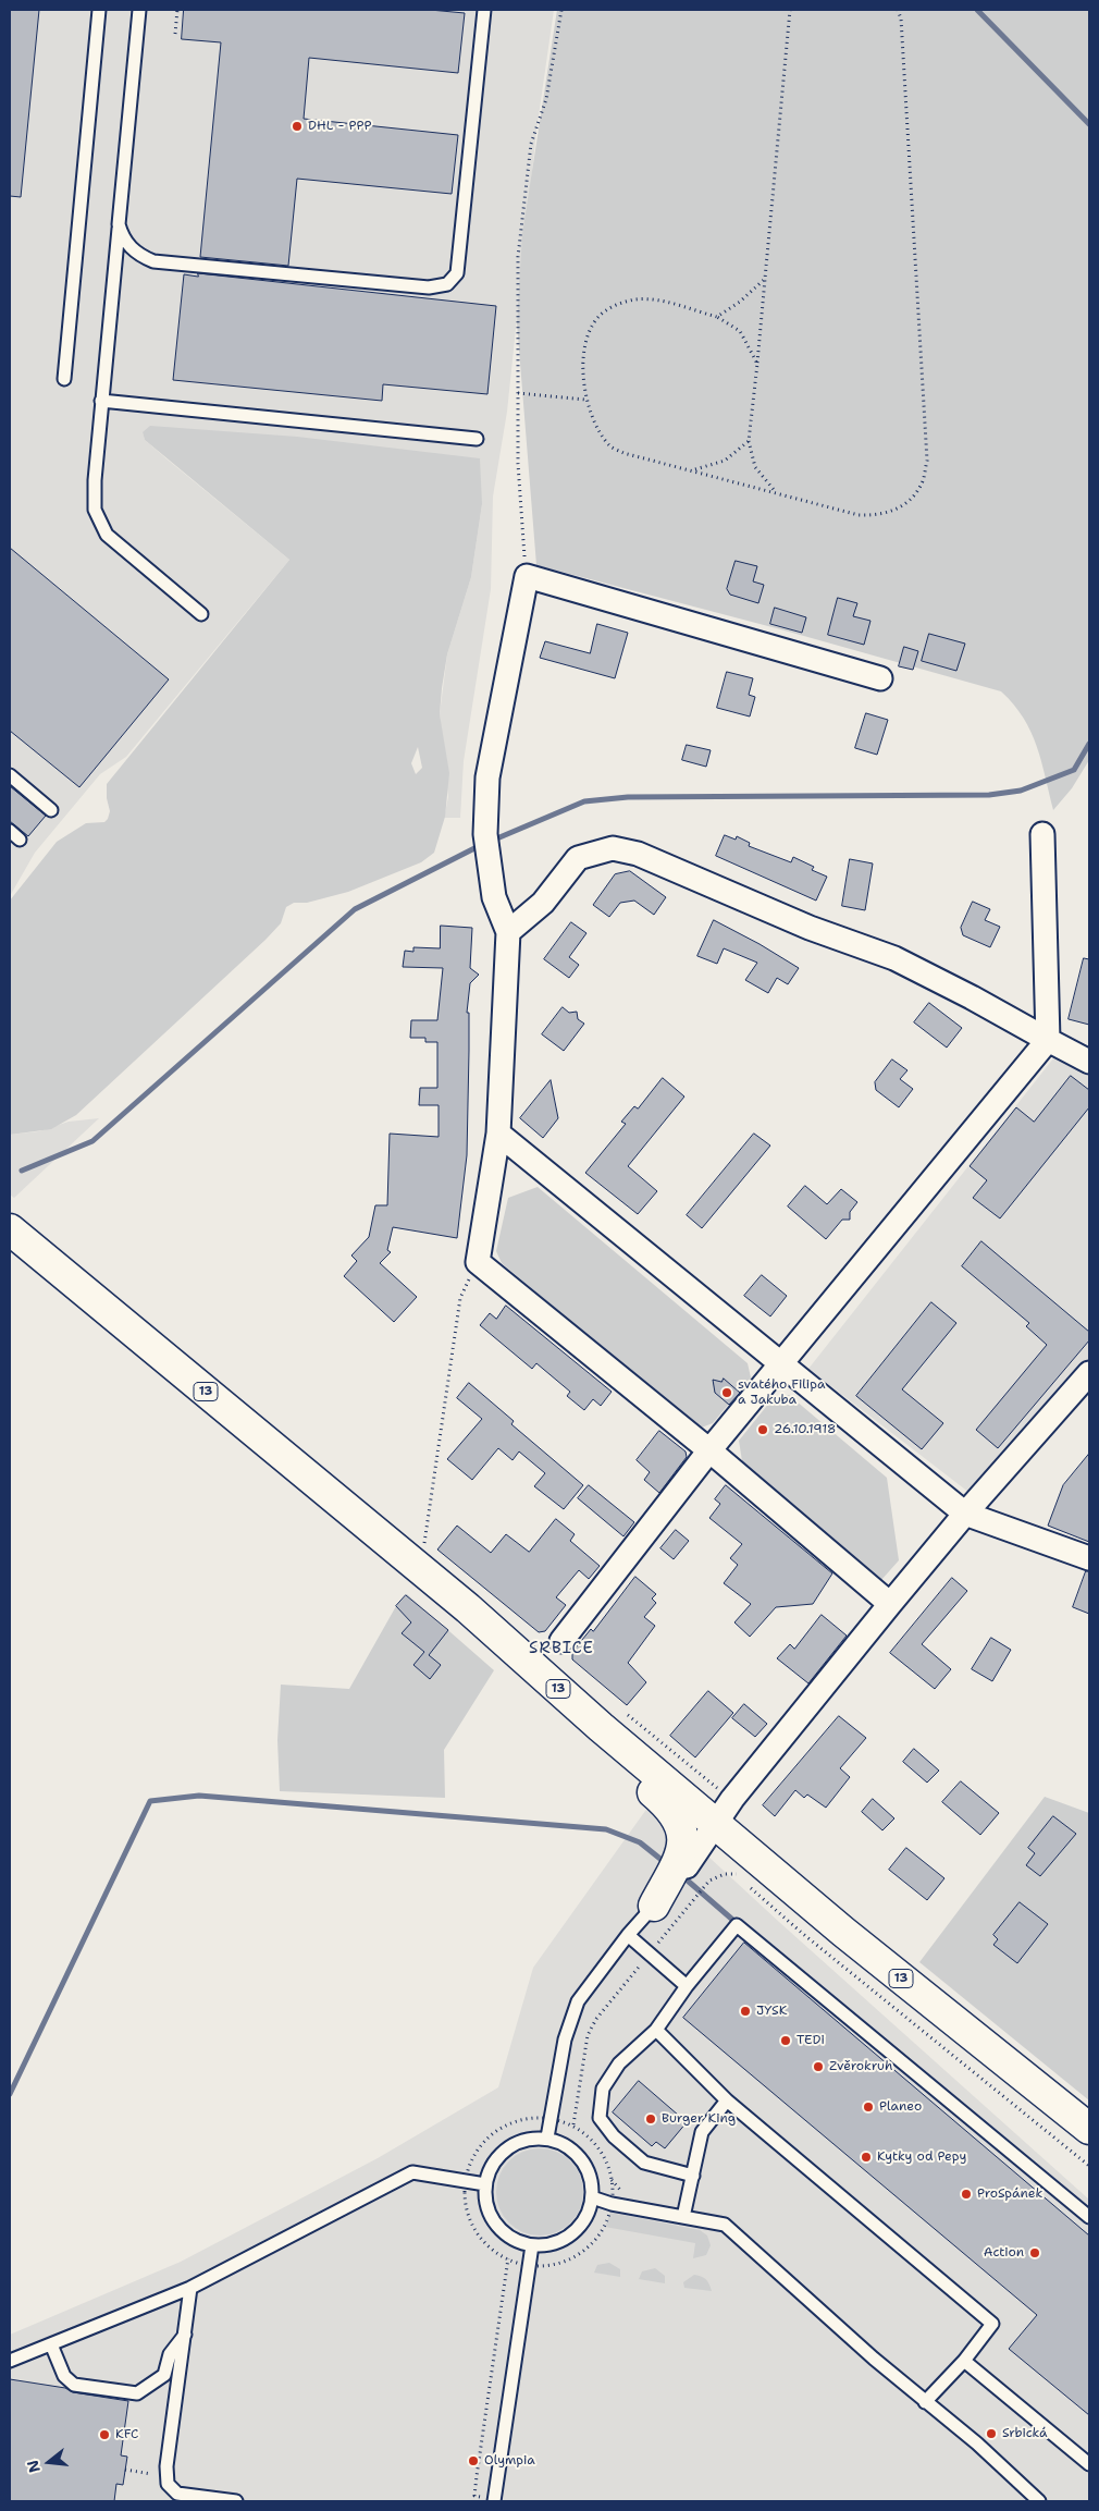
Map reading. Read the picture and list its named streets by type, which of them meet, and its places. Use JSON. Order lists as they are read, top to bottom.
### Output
{
  "streets": {
    "main road": ["13"]
  },
  "districts": ["SRBICE"],
  "places": [
    "DHL - PPP",
    "svatého Filipa a Jakuba",
    "26.10.1918",
    "JYSK",
    "TEDi",
    "Zvěrokruh",
    "Planeo",
    "Burger King",
    "Kytky od Pepy",
    "ProSpánek",
    "Action",
    "Srbická",
    "KFC",
    "Olympia"
  ],
  "north": "left"
}
